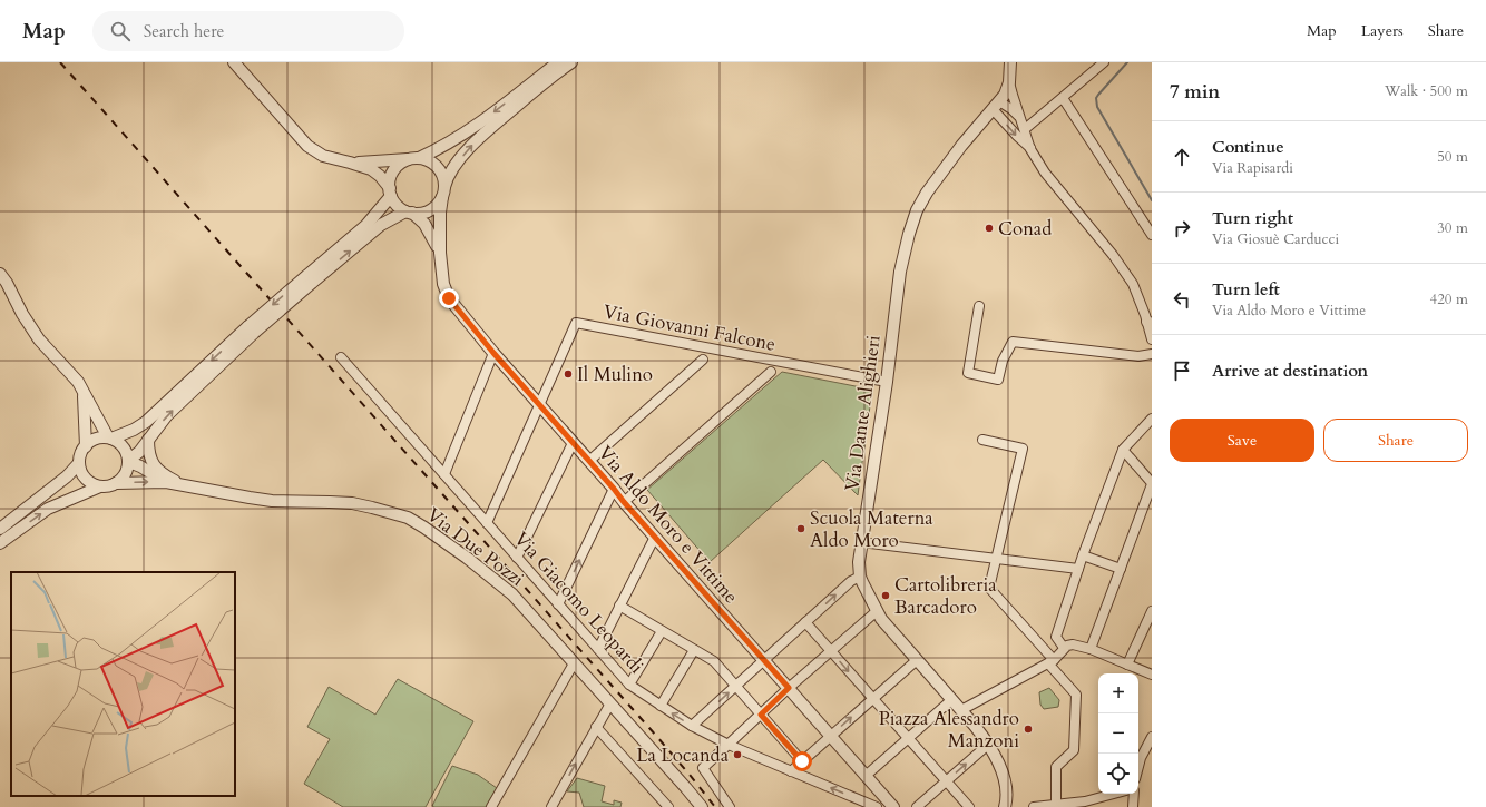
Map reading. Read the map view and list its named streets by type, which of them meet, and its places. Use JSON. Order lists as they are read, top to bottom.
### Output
{
  "streets": {
    "street": [
      "Via Giovanni Falcone",
      "Via Dante Alighieri",
      "Via Aldo Moro e Vittime",
      "Via Due Pozzi",
      "Via Giacomo Leopardi"
    ]
  },
  "crossings": [
    ["Via Giovanni Falcone", "Via Dante Alighieri"],
    ["Via Giovanni Falcone", "Via Aldo Moro e Vittime"]
  ],
  "places": [
    "Conad",
    "Il Mulino",
    "Scuola Materna Aldo Moro",
    "Cartolibreria Barcadoro",
    "Piazza Alessandro Manzoni",
    "La Locanda"
  ],
  "page": {
    "header": "Map",
    "search": "Search here",
    "nav": ["Map", "Layers", "Share"],
    "heading": ["7 min", "Walk · 500 m"],
    "list": [
      ["Continue", "Via Rapisardi", "50 m"],
      ["Turn right", "Via Giosuè Carducci", "30 m"],
      ["Turn left", "Via Aldo Moro e Vittime", "420 m"],
      "Arrive at destination"
    ],
    "buttons": ["Save", "Share"],
    "map_buttons": ["+", "−"]
  }
}
